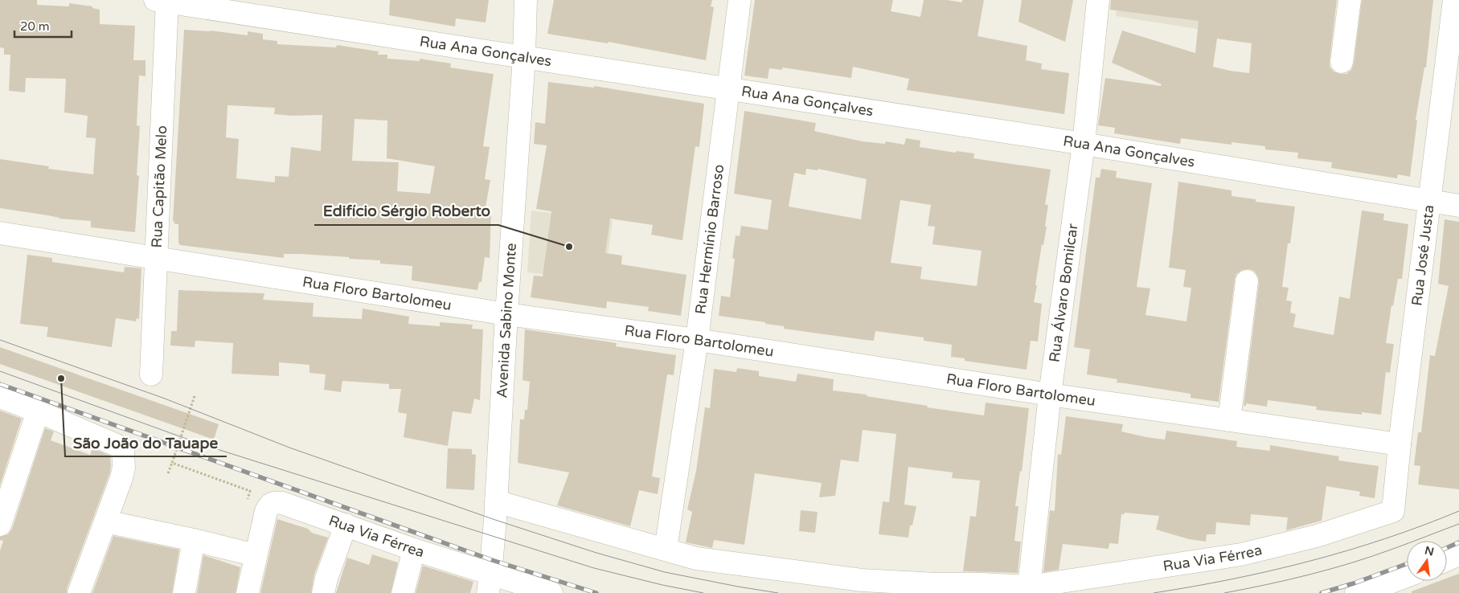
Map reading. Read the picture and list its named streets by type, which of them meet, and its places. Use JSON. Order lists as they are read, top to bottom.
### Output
{
  "streets": {
    "street": [
      "Rua Ana Gonçalves",
      "Rua Capitão Melo",
      "Rua Hermínio Barroso",
      "Rua José Justa",
      "Rua Floro Bartolomeu",
      "Rua Álvaro Bomilcar",
      "Avenida Sabino Monte",
      "Rua Via Férrea"
    ]
  },
  "crossings": [
    ["Rua Ana Gonçalves", "Rua Capitão Melo"],
    ["Rua Ana Gonçalves", "Rua Hermínio Barroso"],
    ["Rua Ana Gonçalves", "Rua José Justa"],
    ["Rua Ana Gonçalves", "Rua Álvaro Bomilcar"],
    ["Rua Ana Gonçalves", "Avenida Sabino Monte"],
    ["Rua Capitão Melo", "Rua Floro Bartolomeu"],
    ["Rua Hermínio Barroso", "Rua Floro Bartolomeu"],
    ["Rua Hermínio Barroso", "Rua Via Férrea"],
    ["Rua José Justa", "Rua Floro Bartolomeu"],
    ["Rua José Justa", "Rua Via Férrea"],
    ["Rua Floro Bartolomeu", "Rua Álvaro Bomilcar"],
    ["Rua Floro Bartolomeu", "Avenida Sabino Monte"],
    ["Rua Álvaro Bomilcar", "Rua Via Férrea"],
    ["Avenida Sabino Monte", "Rua Via Férrea"]
  ],
  "places": ["Edifício Sérgio Roberto", "São João do Tauape"],
  "scale_bar": "20 m",
  "north": "top"
}
